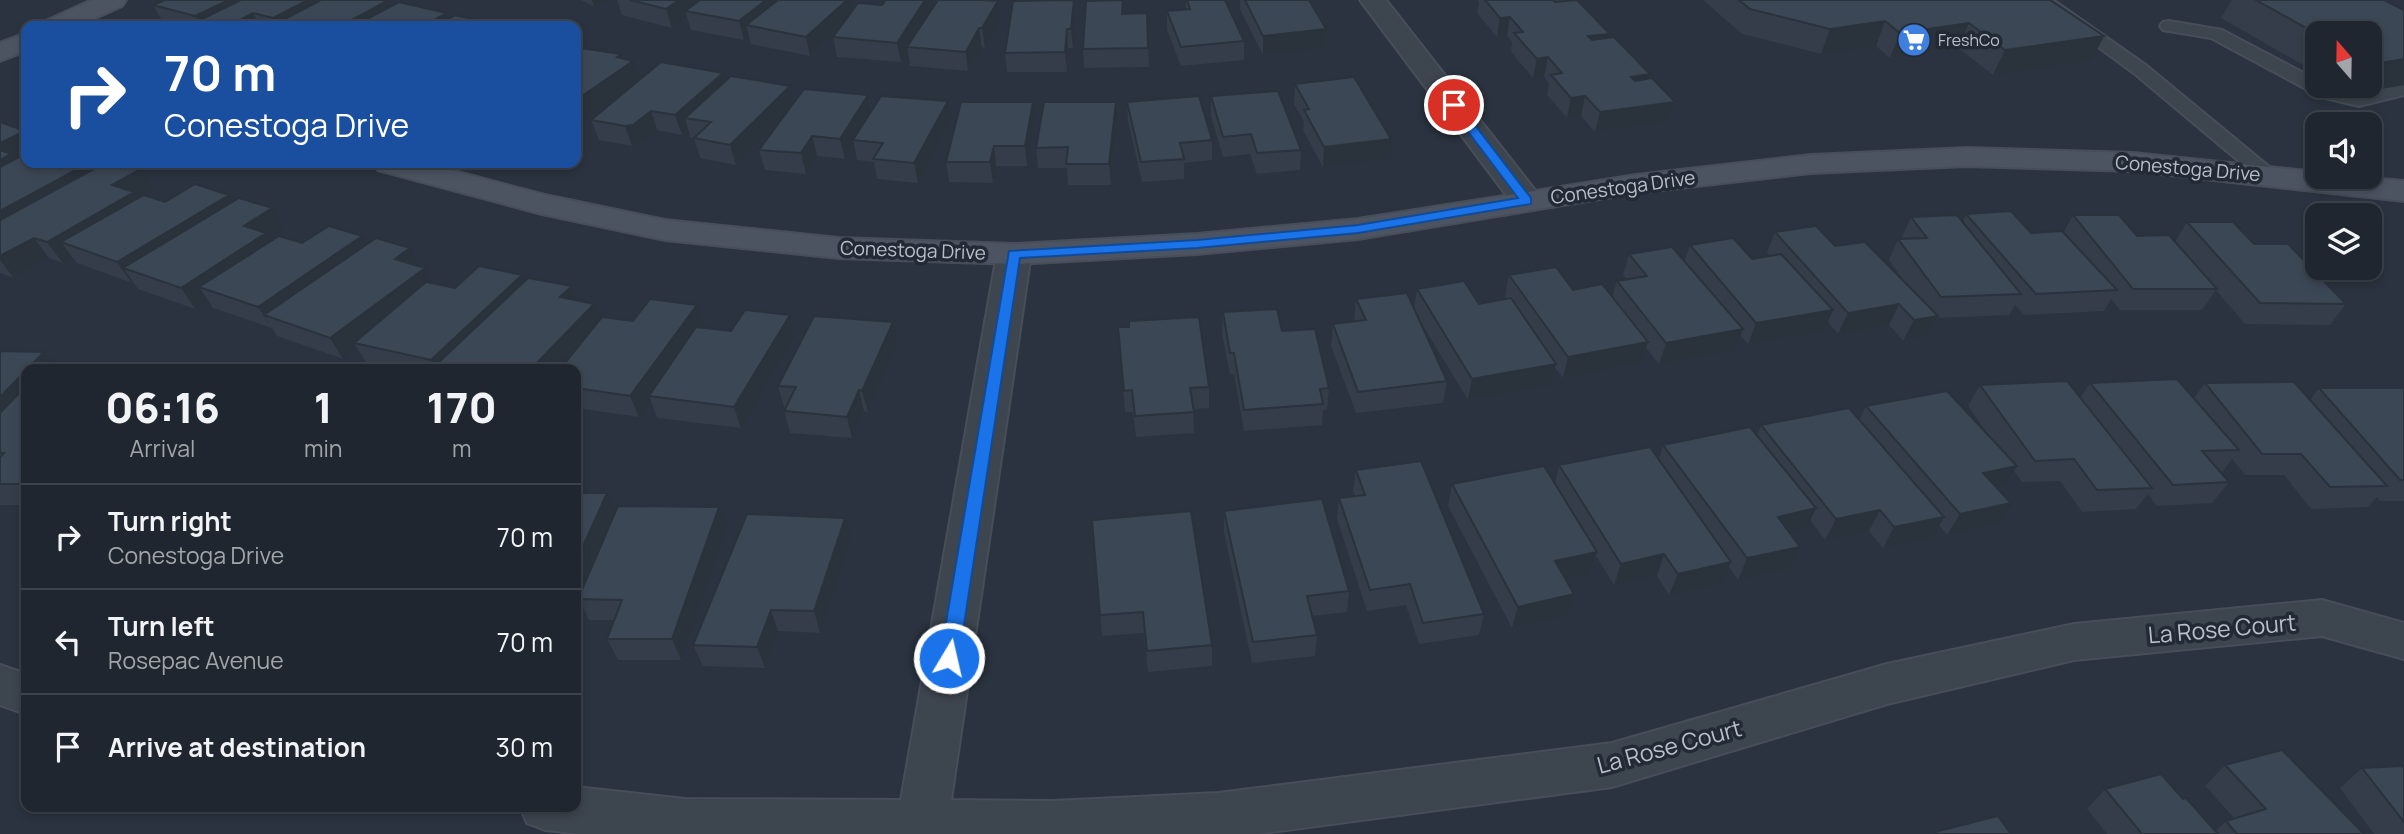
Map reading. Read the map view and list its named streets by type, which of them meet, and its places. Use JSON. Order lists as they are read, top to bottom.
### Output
{
  "streets": {
    "street": ["Conestoga Drive", "La Rose Court"]
  },
  "places": {
    "supermarket": ["FreshCo"]
  },
  "north": "top",
  "page": {
    "turn": ["70 m", "Conestoga Drive"],
    "eta": [
      "06:16",
      "Arrival",
      "1",
      "min",
      "170",
      "m"
    ],
    "list": [
      {
        "name": "Turn right",
        "note": "Conestoga Drive",
        "value": "70 m"
      },
      {
        "name": "Turn left",
        "note": "Rosepac Avenue",
        "value": "70 m"
      },
      {
        "name": "Arrive at destination",
        "value": "30 m"
      }
    ]
  }
}
